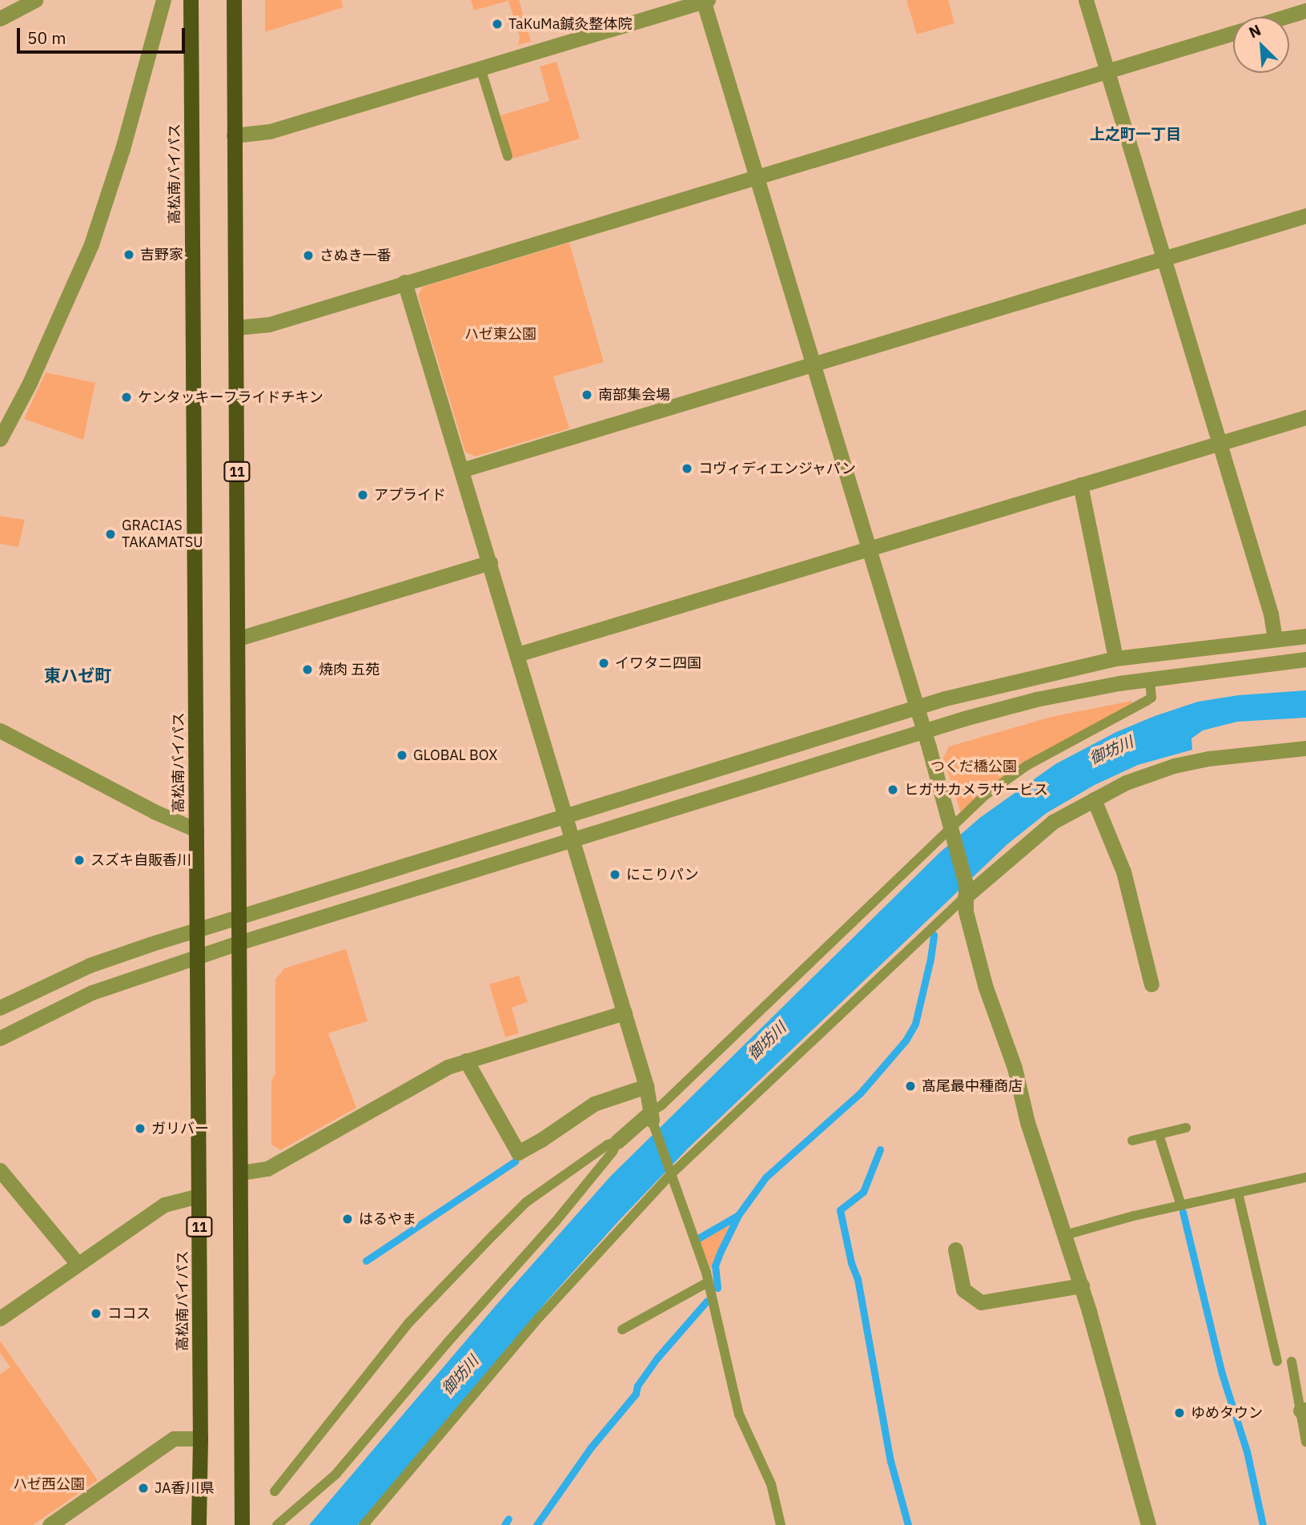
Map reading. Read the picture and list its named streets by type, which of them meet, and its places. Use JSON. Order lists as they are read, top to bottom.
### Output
{
  "streets": {
    "highway": ["高松南バイパス", "11"]
  },
  "districts": ["上之町一丁目", "東ハゼ町"],
  "water": ["御坊川"],
  "parks": ["ハゼ東公園", "つくだ橋公園", "ハゼ西公園"],
  "places": [
    "TaKuMa鍼灸整体院",
    "吉野家",
    "さぬき一番",
    "南部集会場",
    "ケンタッキーフライドチキン",
    "コヴィディエンジャパン",
    "アプライド",
    "GRACIAS TAKAMATSU",
    "イワタニ四国",
    "焼肉 五苑",
    "GLOBAL BOX",
    "ヒガサカメラサービス",
    "スズキ自販香川",
    "にこりパン",
    "髙尾最中種商店",
    "ガリバー",
    "はるやま",
    "ココス",
    "ゆめタウン",
    "JA香川県"
  ],
  "scale_bar": "50 m",
  "north": "top left"
}
